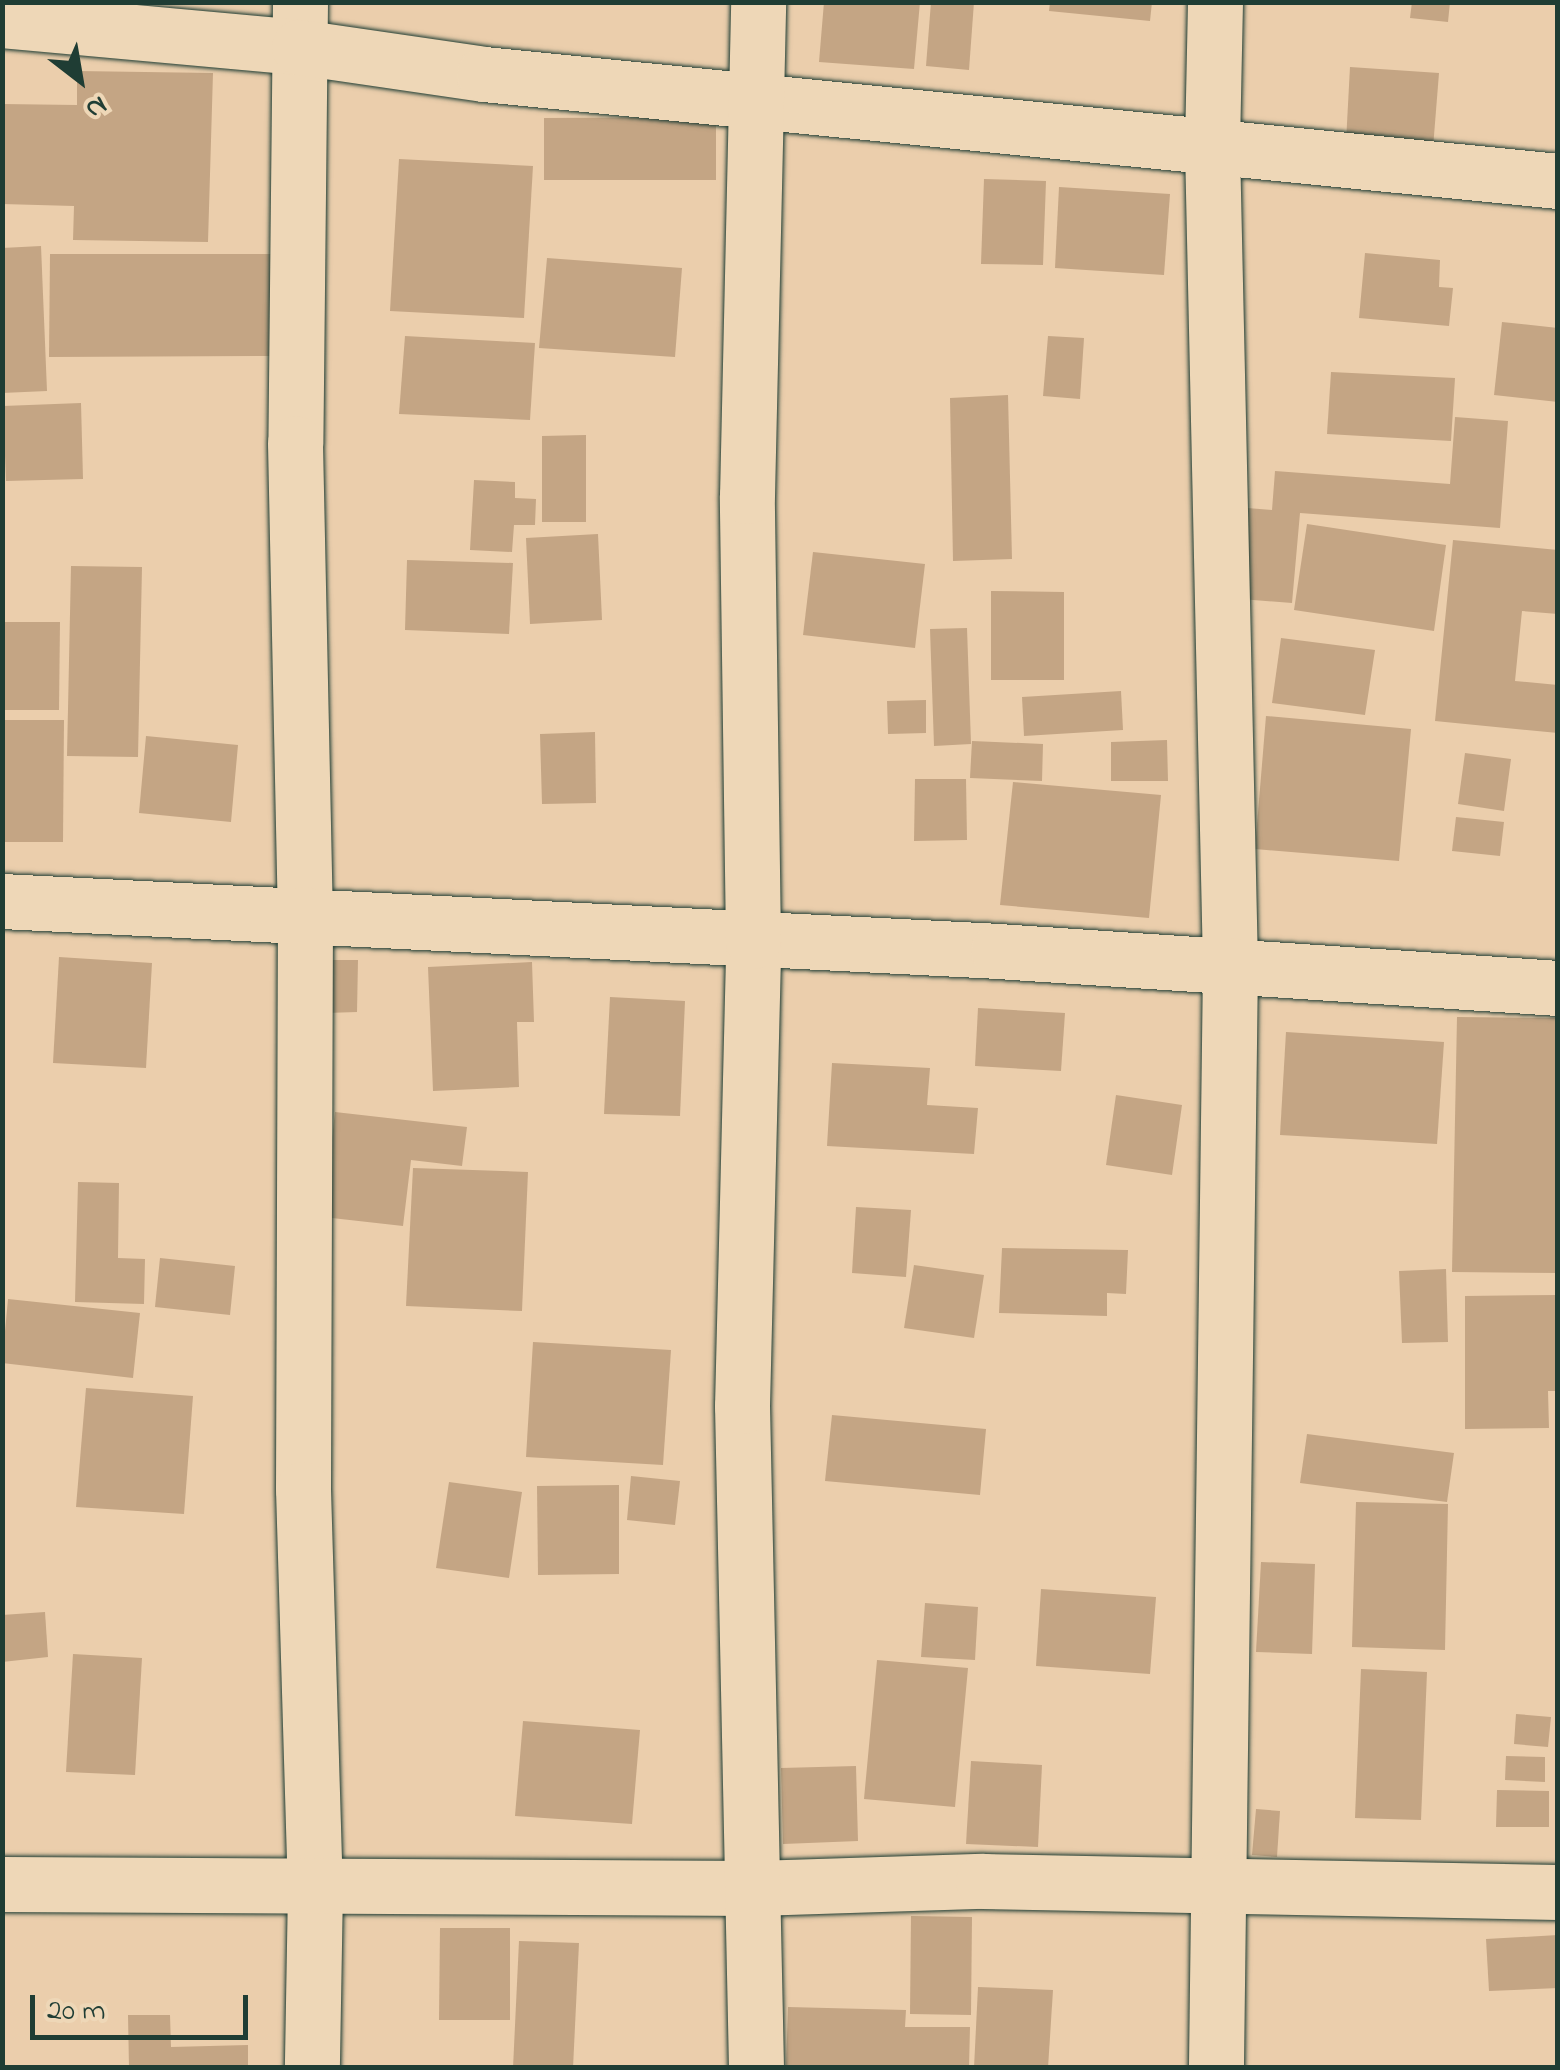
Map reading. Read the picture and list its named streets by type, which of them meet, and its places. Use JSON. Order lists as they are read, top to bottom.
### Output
{
  "scale_bar": "20 m",
  "north": "bottom right"
}
